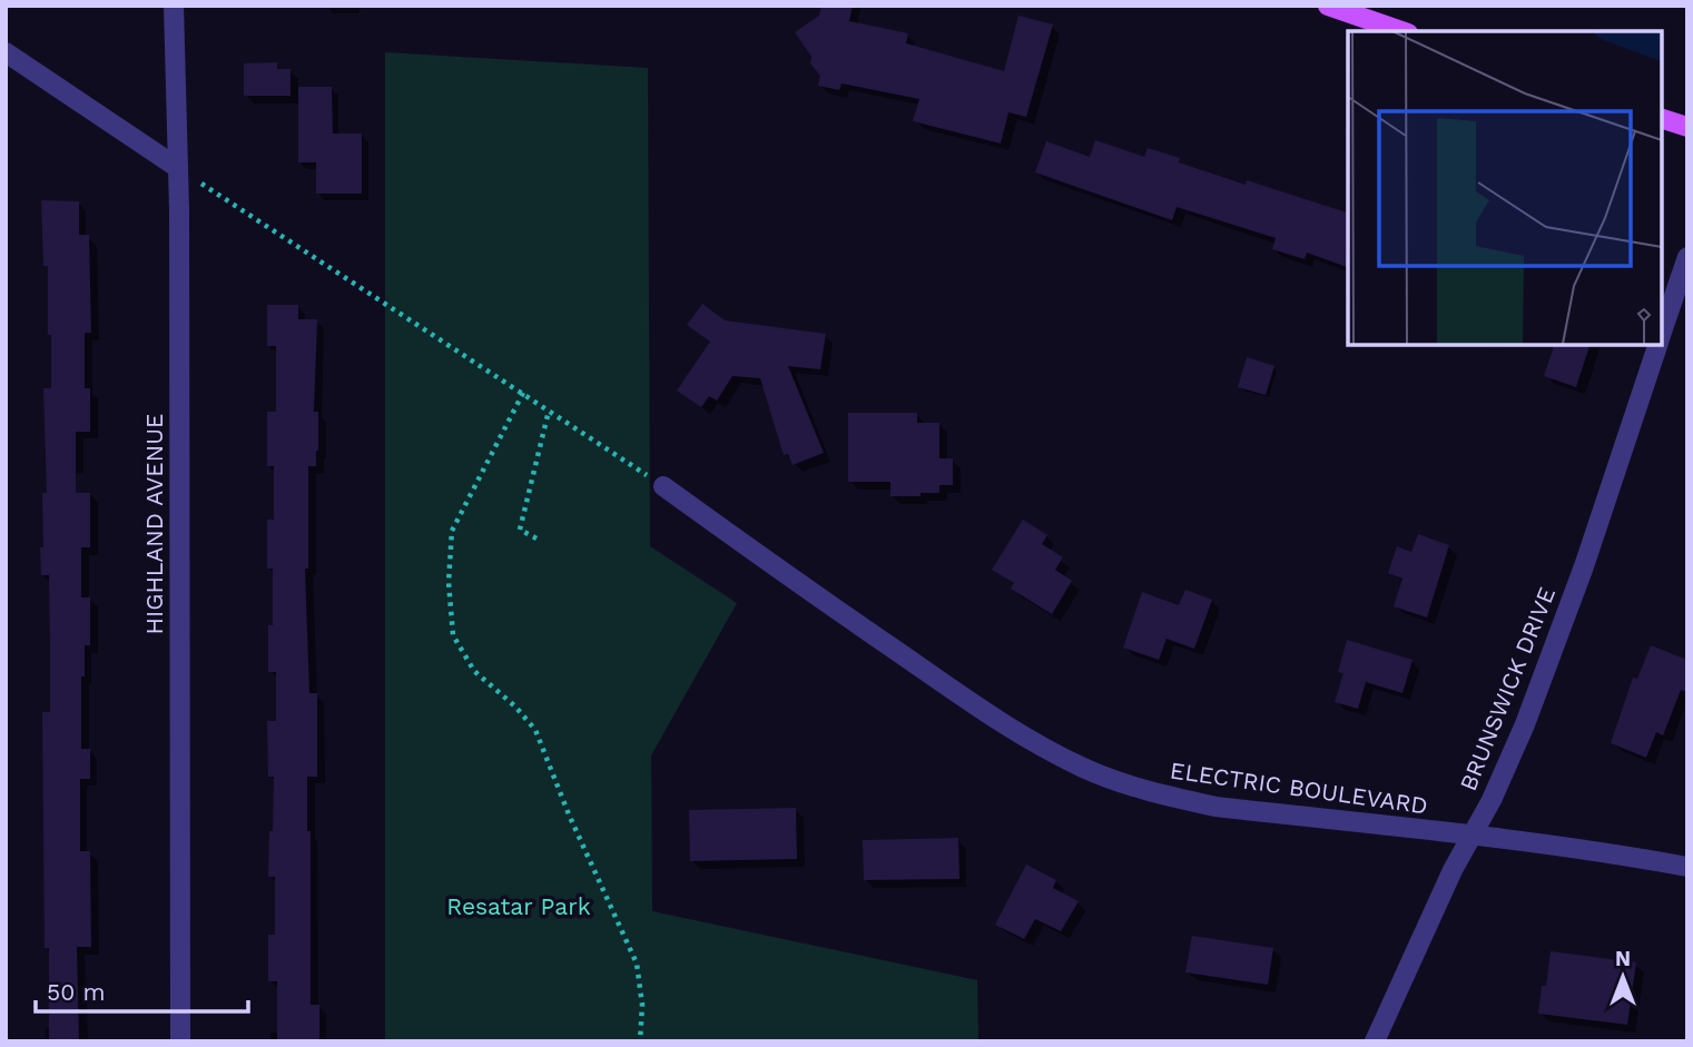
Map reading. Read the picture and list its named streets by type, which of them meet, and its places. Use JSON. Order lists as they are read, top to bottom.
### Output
{
  "streets": {
    "street": ["HIGHLAND AVENUE", "BRUNSWICK DRIVE", "ELECTRIC BOULEVARD"]
  },
  "crossings": [
    ["BRUNSWICK DRIVE", "ELECTRIC BOULEVARD"]
  ],
  "parks": ["Resatar Park"],
  "scale_bar": "50 m",
  "north": "top"
}
